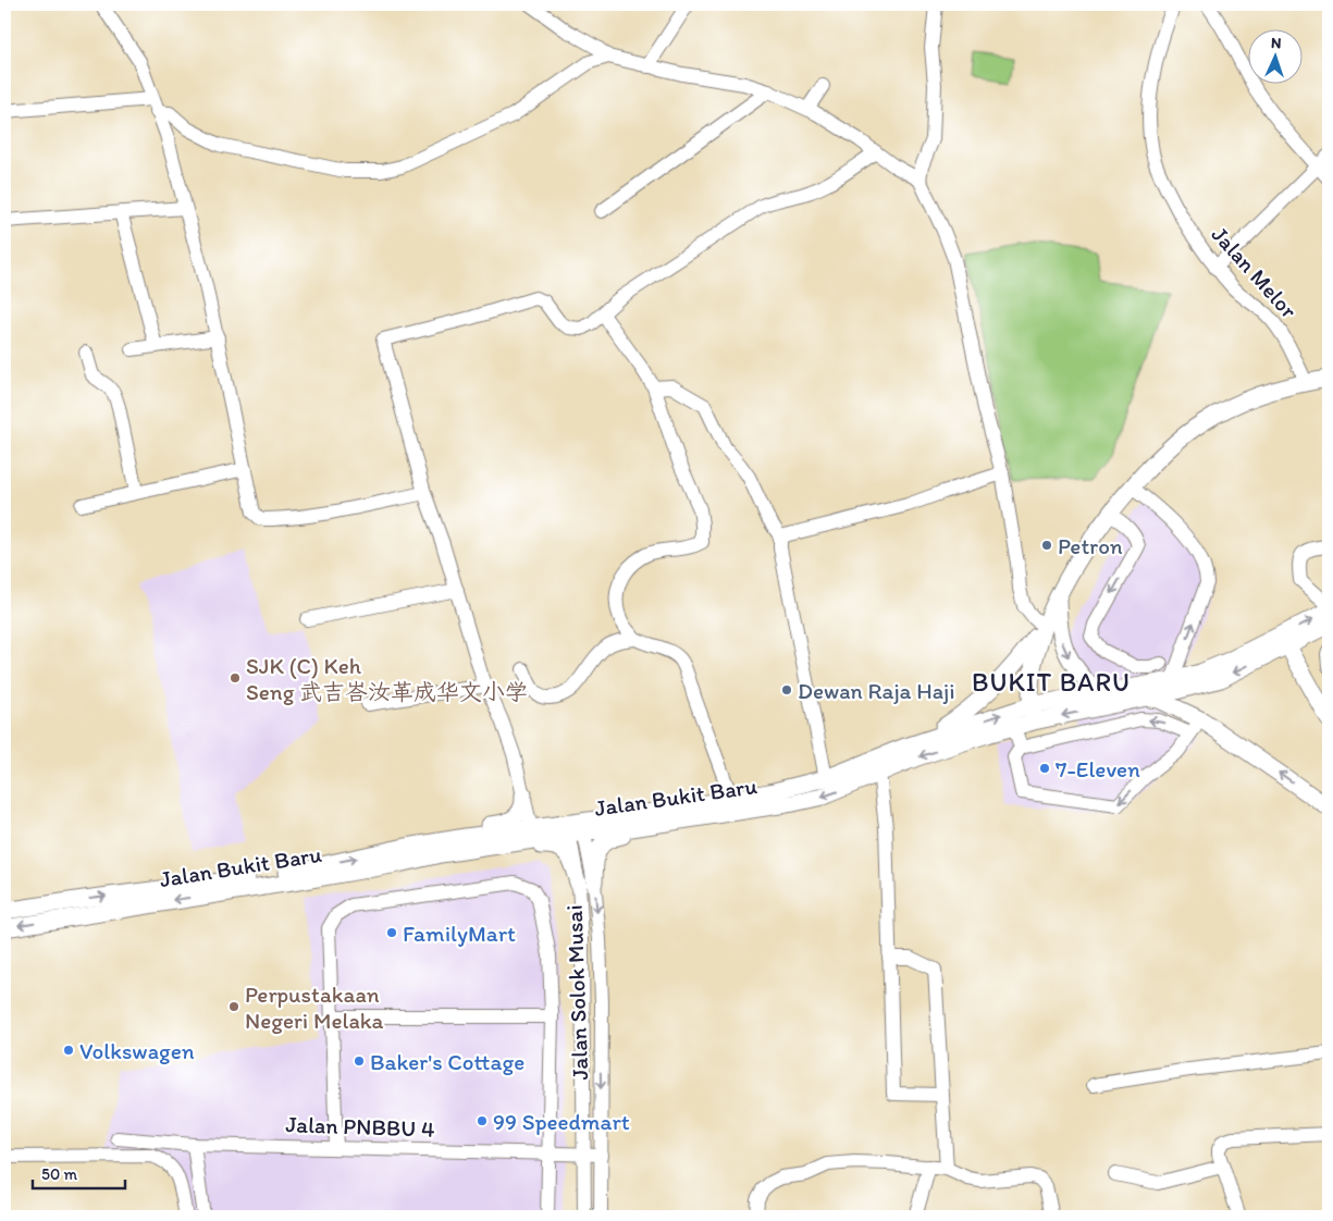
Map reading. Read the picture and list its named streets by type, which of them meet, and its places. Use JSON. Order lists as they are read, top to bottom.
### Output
{
  "streets": {
    "main road": ["Jalan Bukit Baru"],
    "street": ["Jalan Melor", "Jalan Solok Musai", "Jalan PNBBU 4"]
  },
  "crossings": [
    ["Jalan Bukit Baru", "Jalan Solok Musai"],
    ["Jalan Solok Musai", "Jalan PNBBU 4"]
  ],
  "districts": ["BUKIT BARU"],
  "places": [
    "Petron",
    "SJK (C) Keh Seng 武吉峇汝革成华文小学",
    "Dewan Raja Haji",
    "7-Eleven",
    "FamilyMart",
    "Perpustakaan Negeri Melaka",
    "Volkswagen",
    "Baker's Cottage",
    "99 Speedmart"
  ],
  "scale_bar": "50 m",
  "north": "top"
}
